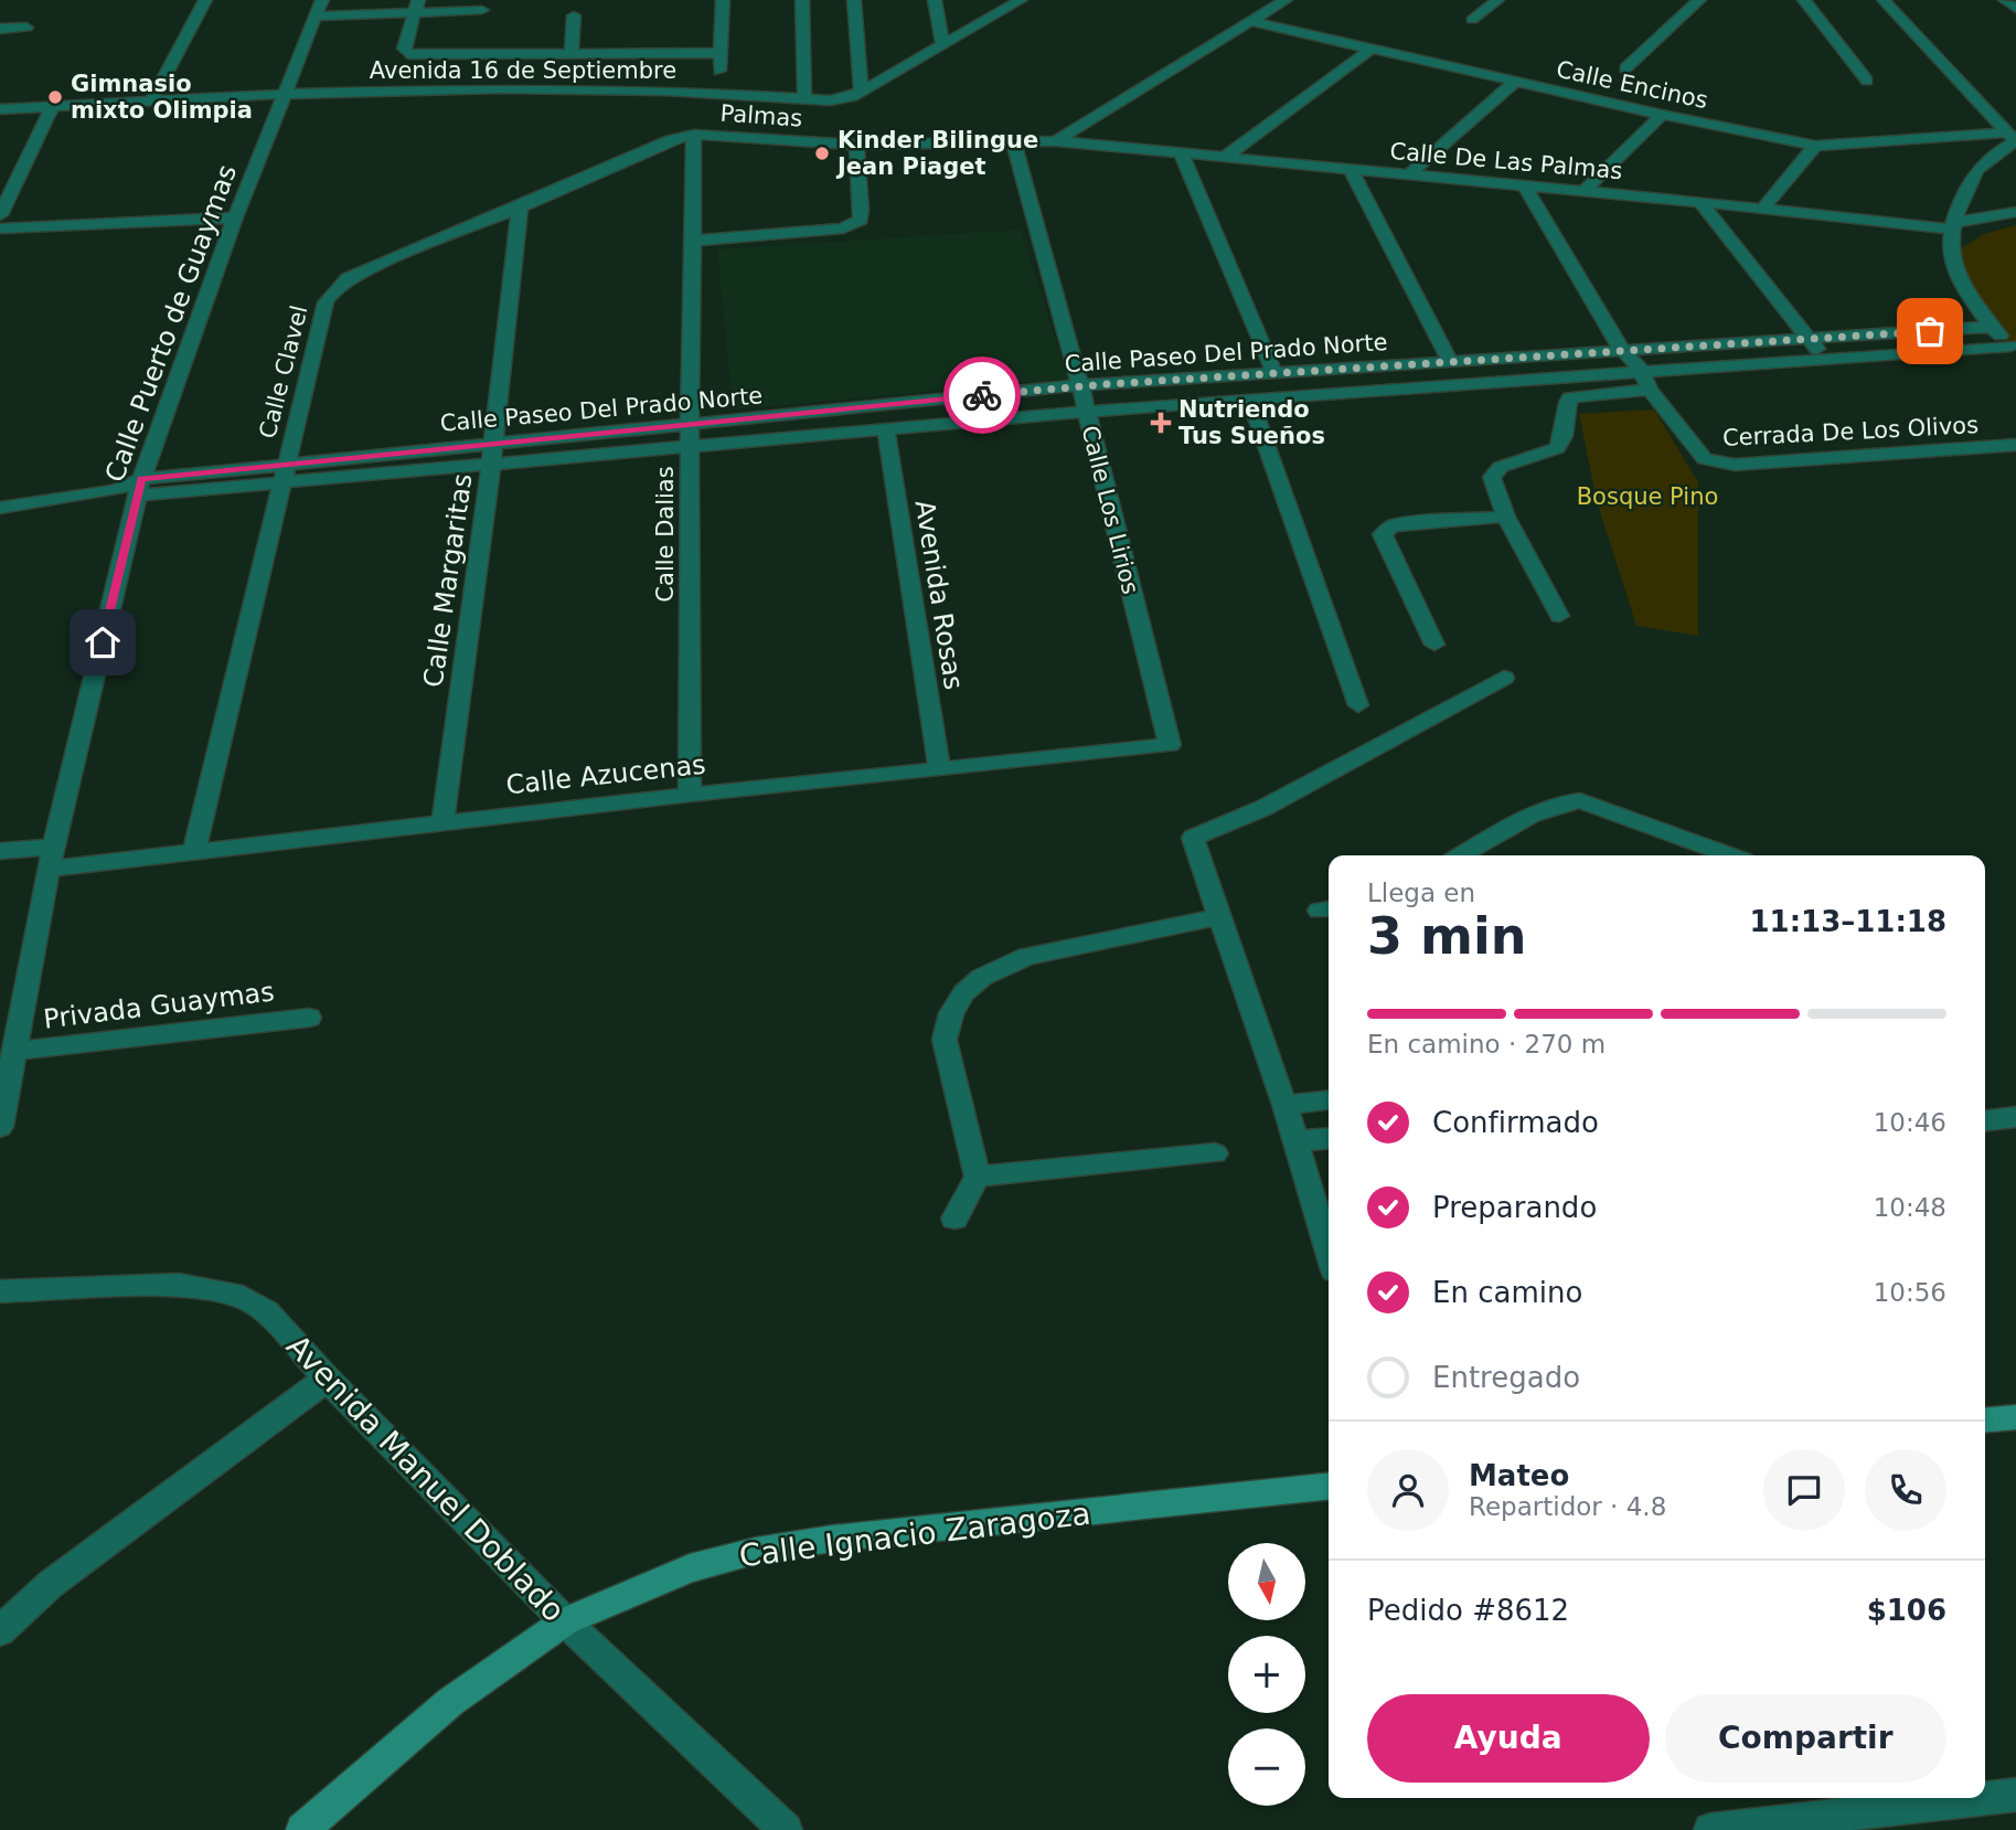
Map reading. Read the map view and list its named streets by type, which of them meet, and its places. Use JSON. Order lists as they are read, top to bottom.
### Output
{
  "streets": {
    "street": [
      "Avenida 16 de Septiembre",
      "Calle Encinos",
      "Palmas",
      "Calle De Las Palmas",
      "Calle Puerto de Guaymas",
      "Calle Paseo Del Prado Norte",
      "Calle Clavel",
      "Cerrada De Los Olivos",
      "Calle Los Lirios",
      "Calle Dalias",
      "Calle Margaritas",
      "Avenida Rosas",
      "Calle Azucenas",
      "Privada Guaymas",
      "Avenida Manuel Doblado",
      "Calle Ignacio Zaragoza"
    ]
  },
  "crossings": [
    ["Avenida 16 de Septiembre", "Calle Puerto de Guaymas"],
    ["Palmas", "Calle De Las Palmas"],
    ["Palmas", "Calle Clavel"],
    ["Palmas", "Calle Los Lirios"],
    ["Palmas", "Calle Dalias"],
    ["Calle De Las Palmas", "Cerrada De Los Olivos"],
    ["Calle Puerto de Guaymas", "Calle Paseo Del Prado Norte"],
    ["Calle Puerto de Guaymas", "Calle Azucenas"],
    ["Calle Puerto de Guaymas", "Privada Guaymas"],
    ["Calle Paseo Del Prado Norte", "Calle Clavel"],
    ["Calle Paseo Del Prado Norte", "Cerrada De Los Olivos"],
    ["Calle Paseo Del Prado Norte", "Calle Los Lirios"],
    ["Calle Paseo Del Prado Norte", "Calle Dalias"],
    ["Calle Paseo Del Prado Norte", "Calle Margaritas"],
    ["Calle Paseo Del Prado Norte", "Avenida Rosas"],
    ["Calle Clavel", "Calle Dalias"],
    ["Calle Clavel", "Calle Margaritas"],
    ["Calle Clavel", "Calle Azucenas"],
    ["Calle Los Lirios", "Calle Azucenas"],
    ["Calle Dalias", "Calle Azucenas"],
    ["Calle Margaritas", "Calle Azucenas"],
    ["Avenida Rosas", "Calle Azucenas"],
    ["Avenida Manuel Doblado", "Calle Ignacio Zaragoza"]
  ],
  "parks": ["Bosque Pino"],
  "places": {
    "other": ["Gimnasio mixto Olimpia", "Kinder Bilingue Jean Piaget"],
    "health": ["Nutriendo Tus Sueños"]
  },
  "north": "bottom",
  "page": {
    "heading": ["3 min", "Llega en", "11:13–11:18"],
    "panel": [
      "Mateo",
      "Repartidor · 4.8",
      "Pedido #8612",
      "$106"
    ],
    "bar": "En camino · 270 m",
    "list": [
      ["Confirmado", "10:46"],
      ["Preparando", "10:48"],
      ["En camino", "10:56"],
      "Entregado"
    ],
    "map_buttons": ["+", "−"],
    "buttons": ["Ayuda", "Compartir"]
  }
}
